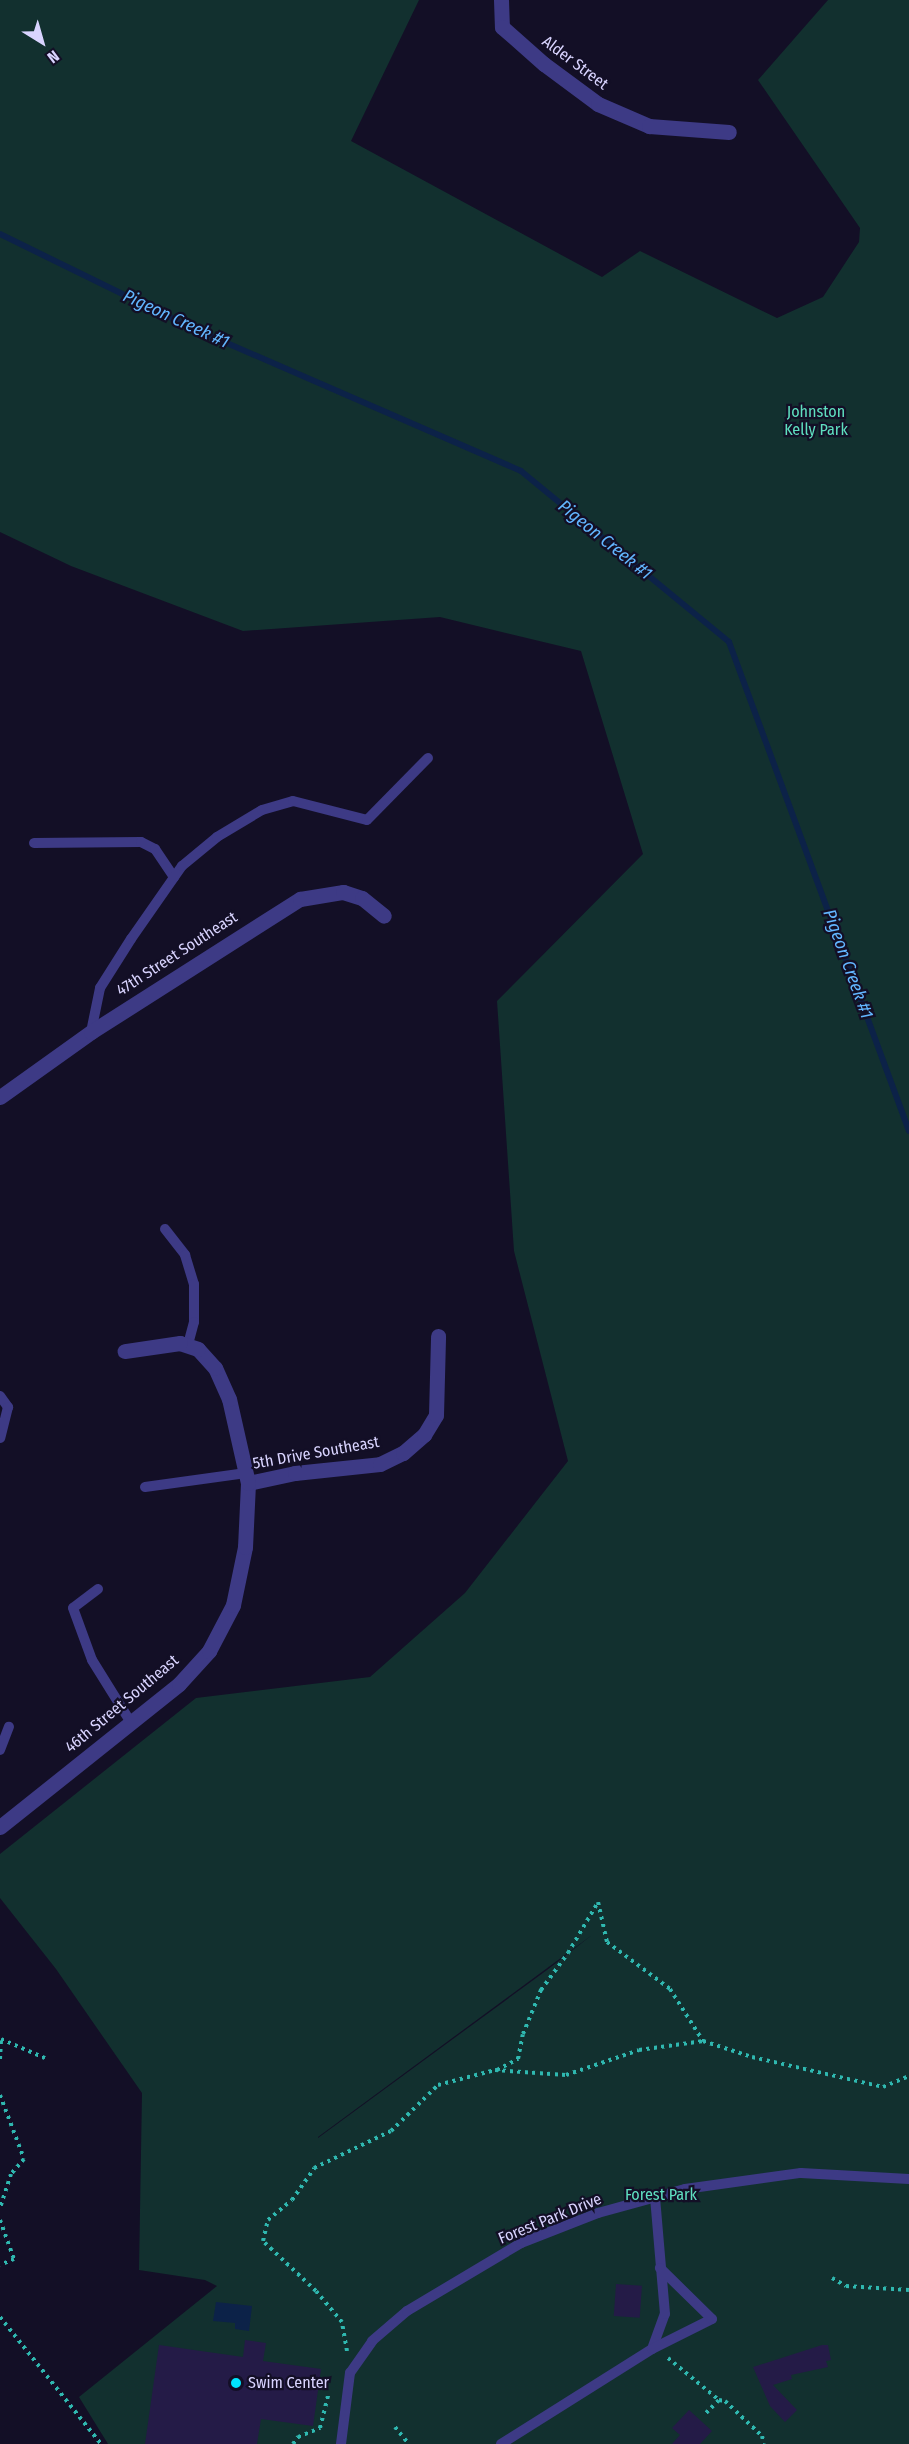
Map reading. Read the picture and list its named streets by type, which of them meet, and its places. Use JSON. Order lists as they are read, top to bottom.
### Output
{
  "streets": {
    "street": [
      "Alder Street",
      "47th Street Southeast",
      "5th Drive Southeast",
      "46th Street Southeast"
    ],
    "lane": ["Forest Park Drive"]
  },
  "crossings": [
    ["5th Drive Southeast", "46th Street Southeast"]
  ],
  "water": ["Pigeon Creek #1"],
  "parks": ["Johnston Kelly Park", "Forest Park"],
  "places": ["Swim Center"],
  "north": "bottom right"
}
